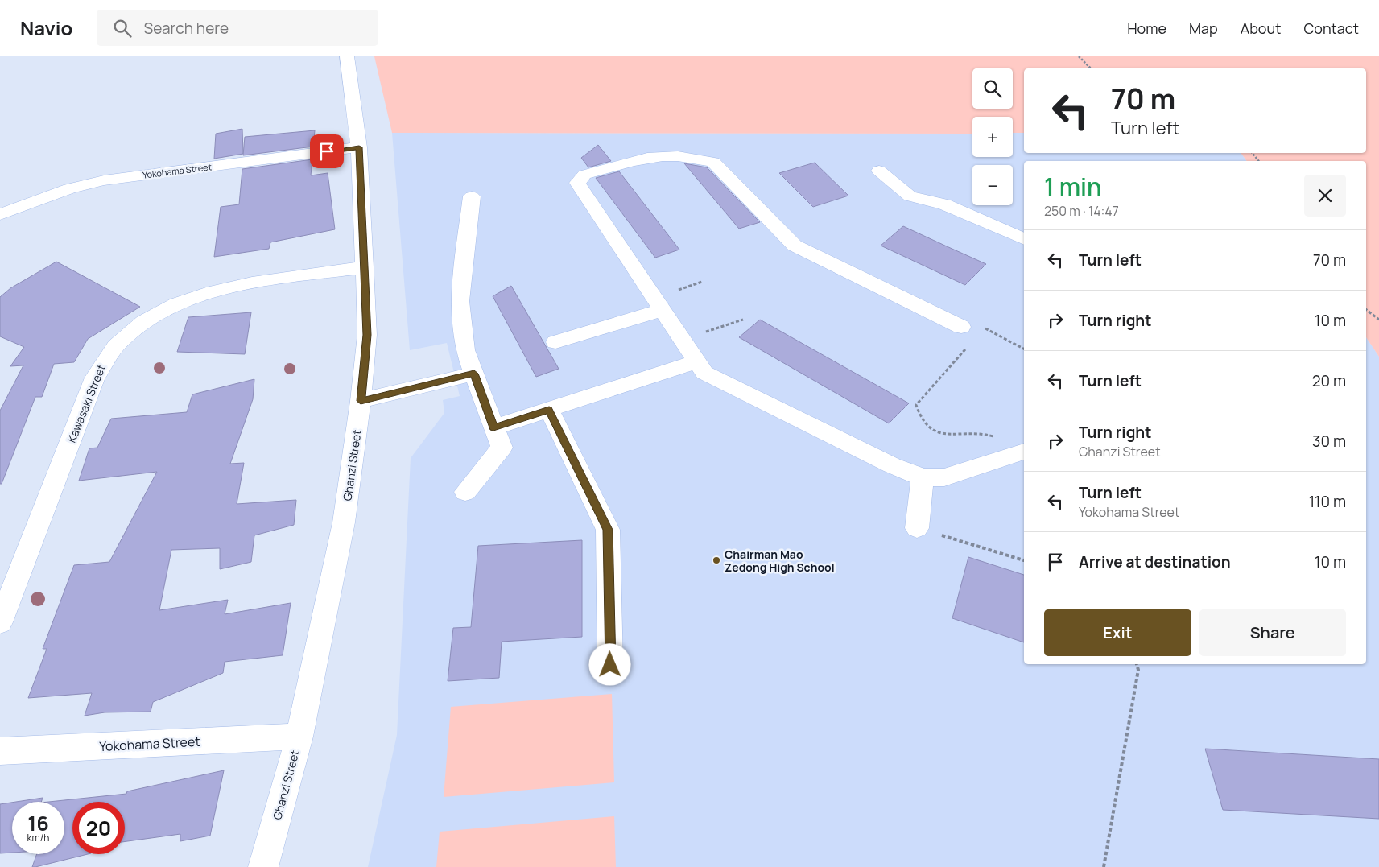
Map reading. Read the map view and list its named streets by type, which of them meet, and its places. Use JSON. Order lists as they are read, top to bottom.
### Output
{
  "streets": {
    "street": ["Yokohama Street", "Kawasaki Street", "Ghanzi Street"]
  },
  "crossings": [
    ["Yokohama Street", "Ghanzi Street"],
    ["Kawasaki Street", "Ghanzi Street"]
  ],
  "places": ["Chairman Mao Zedong High School"],
  "page": {
    "header": "Navio",
    "search": "Search here",
    "nav": [
      "Home",
      "Map",
      "About",
      "Contact"
    ],
    "map_buttons": ["+", "−"],
    "turn": ["70 m", "Turn left"],
    "heading": ["1 min", "250 m · 14:47"],
    "list": [
      {
        "name": "Turn left",
        "value": "70 m"
      },
      {
        "name": "Turn right",
        "value": "10 m"
      },
      {
        "name": "Turn left",
        "value": "20 m"
      },
      {
        "name": "Turn right",
        "note": "Ghanzi Street",
        "value": "30 m"
      },
      {
        "name": "Turn left",
        "note": "Yokohama Street",
        "value": "110 m"
      },
      {
        "name": "Arrive at destination",
        "value": "10 m"
      }
    ],
    "buttons": ["Exit", "Share"],
    "speed": "16 km/h",
    "limit": "20"
  }
}
